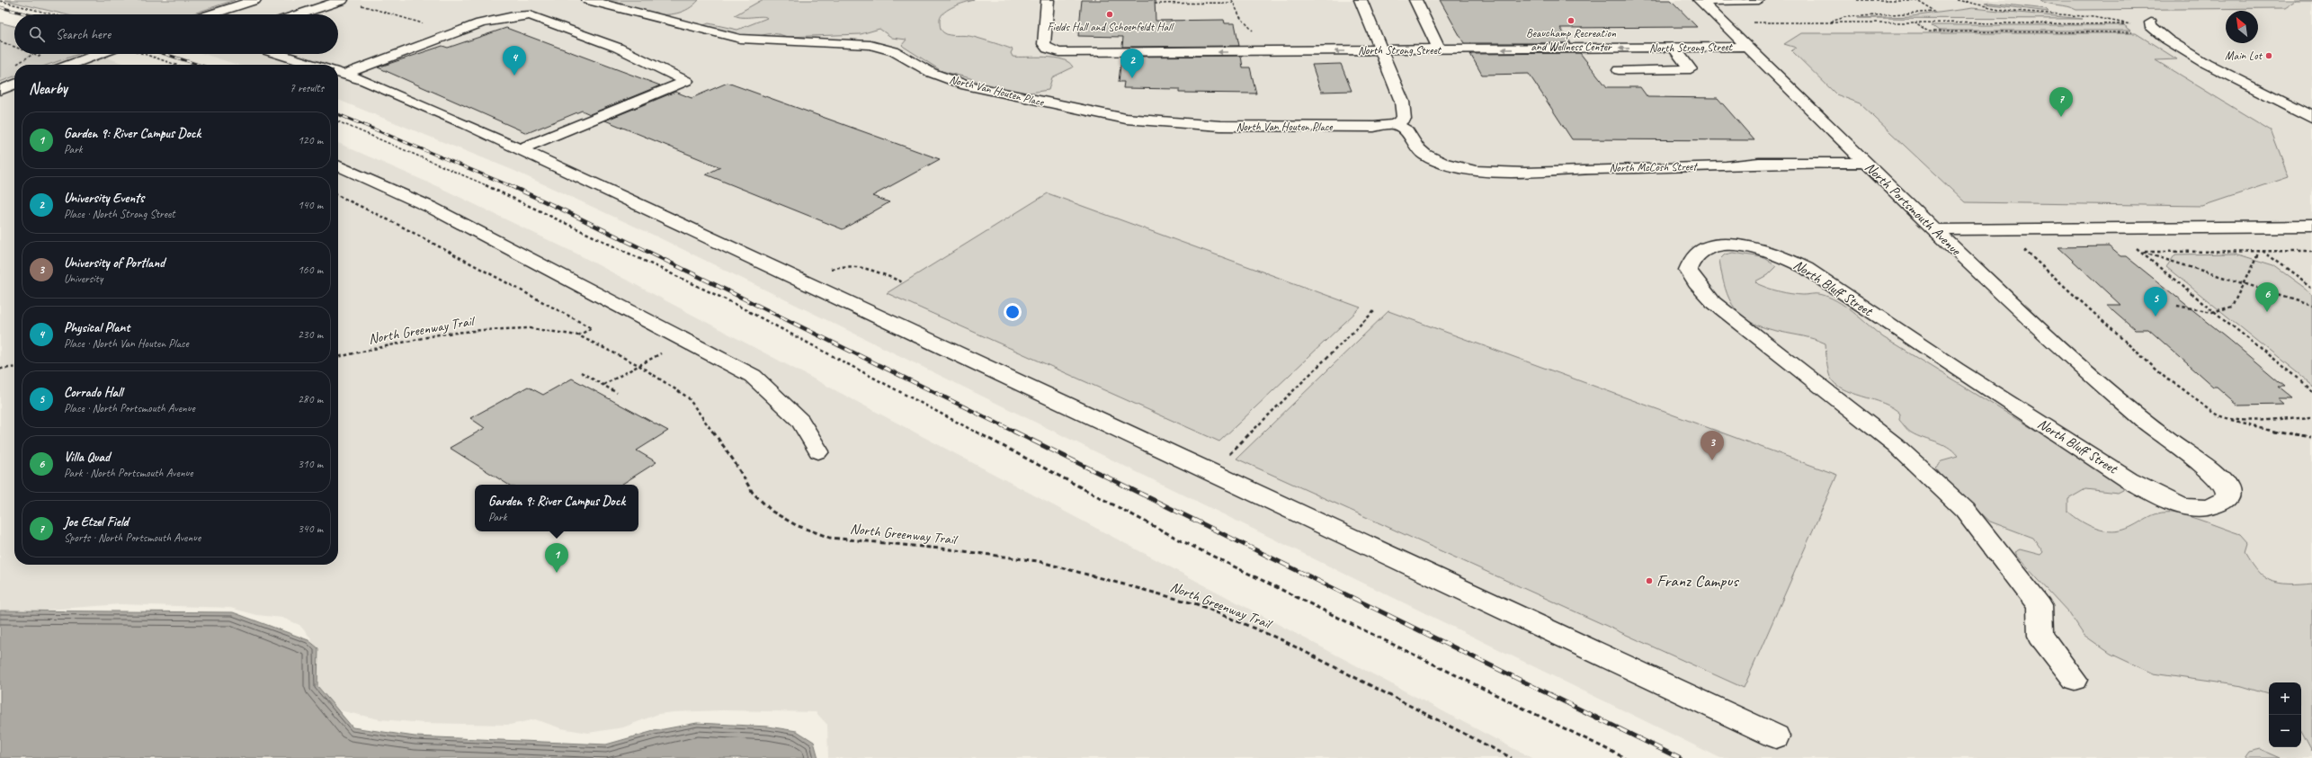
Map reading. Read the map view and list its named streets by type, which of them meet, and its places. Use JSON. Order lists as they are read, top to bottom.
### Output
{
  "streets": {
    "street": [
      "North Strong Street",
      "North Van Houten Place",
      "North McCosh Street",
      "North Portsmouth Avenue",
      "North Bluff Street"
    ],
    "path": ["North Greenway Trail"]
  },
  "crossings": [
    ["North Strong Street", "North Portsmouth Avenue"],
    ["North Van Houten Place", "North McCosh Street"],
    ["North McCosh Street", "North Portsmouth Avenue"],
    ["North Portsmouth Avenue", "North Bluff Street"]
  ],
  "one_way": ["North Strong Street"],
  "places": [
    "Fields Hall and Schoenfeldt Hall",
    "Beauchamp Recreation and Wellness Center",
    "Main Lot",
    "Franz Campus"
  ],
  "north": "top left",
  "page": {
    "search": "Search here",
    "pins": [
      "4",
      "2",
      "7",
      "6",
      "5",
      "3",
      "1"
    ],
    "heading": ["Nearby", "7 results"],
    "list": [
      {
        "mark": "1",
        "name": "Garden 9: River Campus Dock",
        "note": "Park",
        "value": "120 m"
      },
      {
        "mark": "2",
        "name": "University Events",
        "note": "Place · North Strong Street",
        "value": "140 m"
      },
      {
        "mark": "3",
        "name": "University of Portland",
        "note": "University",
        "value": "160 m"
      },
      {
        "mark": "4",
        "name": "Physical Plant",
        "note": "Place · North Van Houten Place",
        "value": "230 m"
      },
      {
        "mark": "5",
        "name": "Corrado Hall",
        "note": "Place · North Portsmouth Avenue",
        "value": "280 m"
      },
      {
        "mark": "6",
        "name": "Villa Quad",
        "note": "Park · North Portsmouth Avenue",
        "value": "310 m"
      },
      {
        "mark": "7",
        "name": "Joe Etzel Field",
        "note": "Sports · North Portsmouth Avenue",
        "value": "340 m"
      }
    ],
    "popup": ["Garden 9: River Campus Dock", "Park"],
    "map_buttons": ["+", "−"]
  }
}
